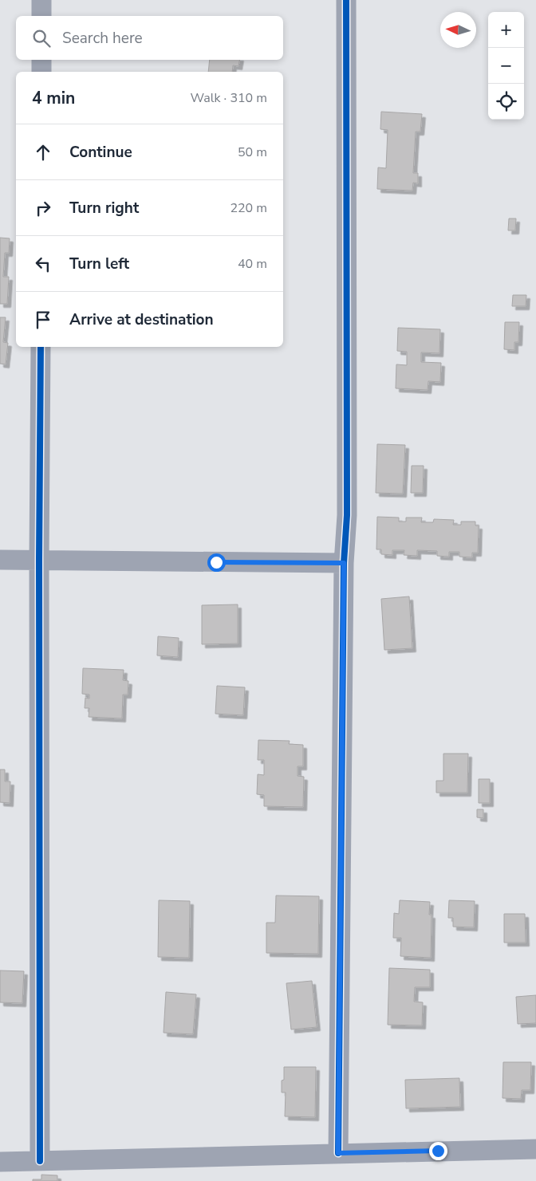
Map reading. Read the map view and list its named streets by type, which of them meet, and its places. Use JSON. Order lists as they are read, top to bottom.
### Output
{
  "north": "left",
  "page": {
    "map_buttons": ["+", "−"],
    "search": "Search here",
    "heading": ["4 min", "Walk · 310 m"],
    "list": [
      ["Continue", "50 m"],
      ["Turn right", "220 m"],
      ["Turn left", "40 m"],
      "Arrive at destination"
    ]
  }
}
